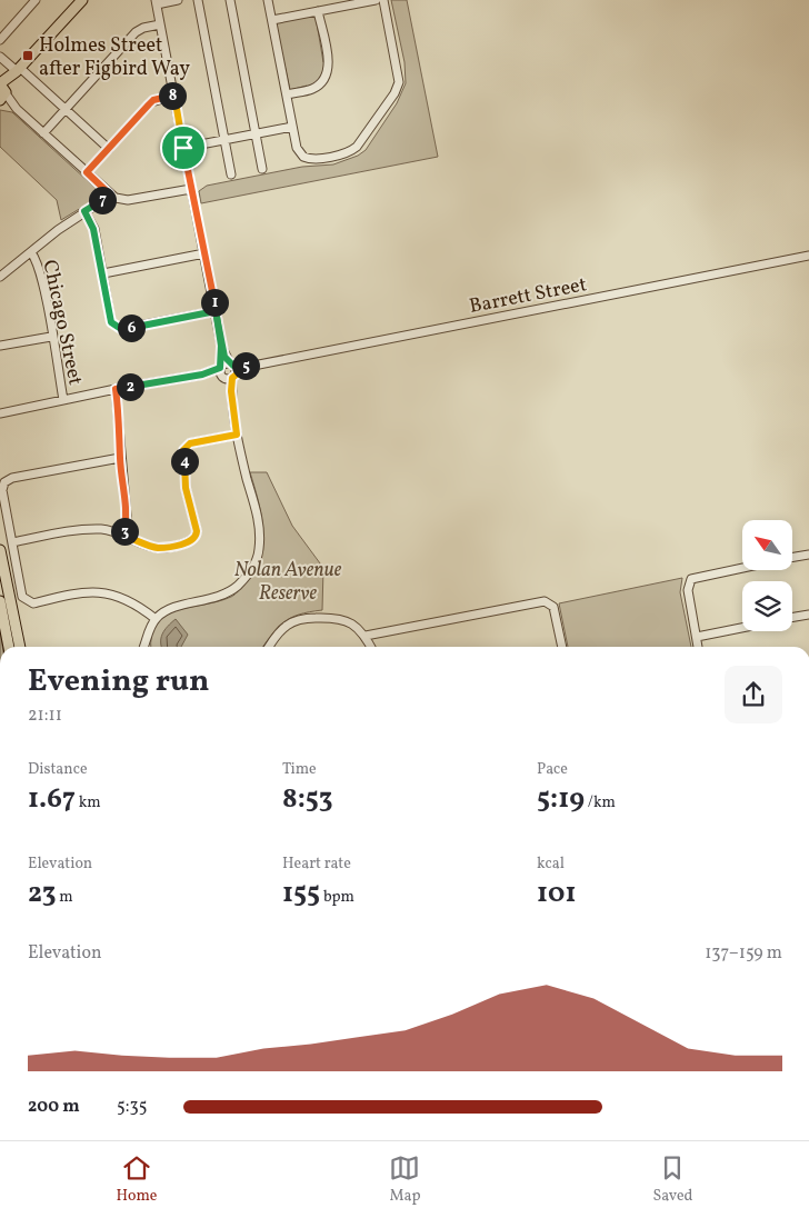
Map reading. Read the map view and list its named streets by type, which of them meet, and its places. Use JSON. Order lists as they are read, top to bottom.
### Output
{
  "streets": {
    "street": ["Barrett Street", "Chicago Street"]
  },
  "crossings": [
    ["Barrett Street", "Chicago Street"]
  ],
  "parks": ["Nolan Avenue Reserve"],
  "places": {
    "transit": ["Holmes Street after Figbird Way"]
  },
  "north": "top left",
  "page": {
    "pins": [
      "8",
      "7",
      "1",
      "6",
      "5",
      "2",
      "4",
      "3"
    ],
    "heading": ["Evening run", "21:11"],
    "stats": [
      ["Distance", "1.67 km"],
      ["Time", "8:53"],
      ["Pace", "5:19 /km"],
      ["Elevation", "23 m"],
      ["Heart rate", "155 bpm"],
      ["kcal", "101"]
    ],
    "chart": ["Elevation", "137–159 m"],
    "list": [
      {
        "name": "200 m",
        "note": "5:35"
      }
    ],
    "tabs": ["Home", "Map", "Saved"]
  }
}
